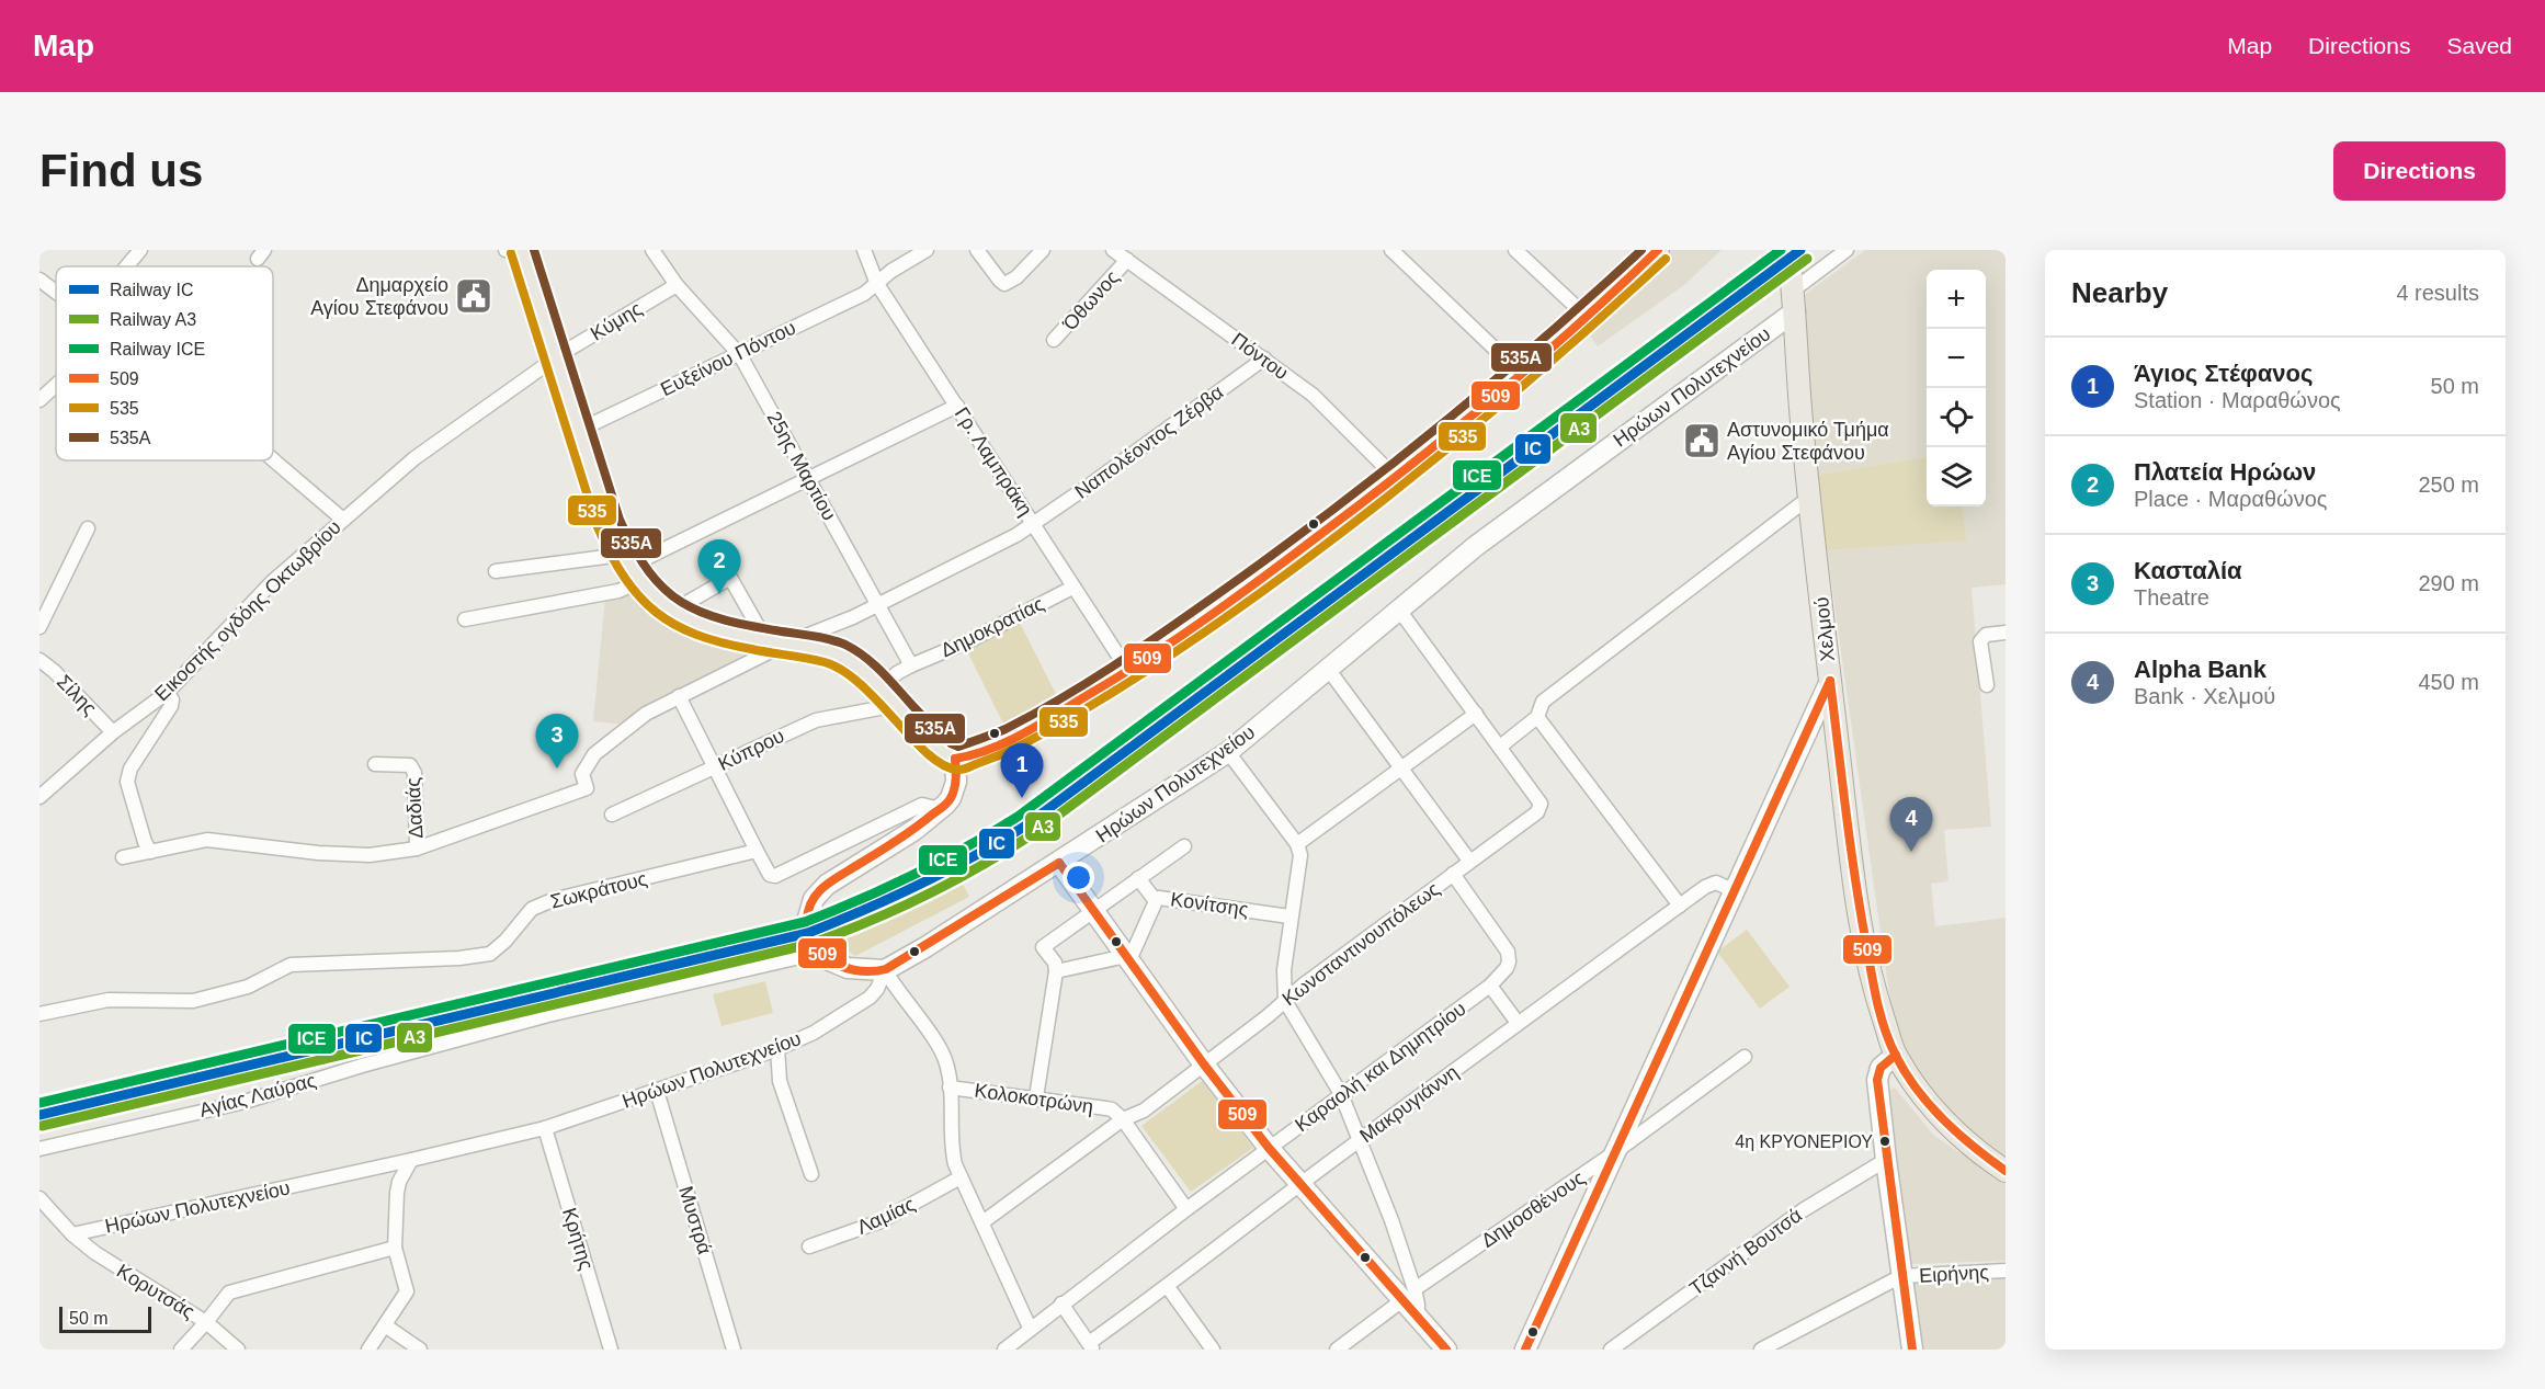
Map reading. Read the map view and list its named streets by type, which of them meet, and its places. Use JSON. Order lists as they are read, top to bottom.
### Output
{
  "streets": {
    "main road": ["Χελμού"],
    "street": [
      "Όθωνος",
      "Κύμης",
      "Πόντου",
      "Ευξείνου Πόντου",
      "Ηρώων Πολυτεχνείου",
      "Ναπολέοντος Ζέρβα",
      "Γρ. Λαμπράκη",
      "25ης Μαρτίου",
      "Εικοστής ογδόης Οκτωβρίου",
      "Δημοκρατίας",
      "Σίλης",
      "Κύπρου",
      "Δαδιάς",
      "Σωκράτους",
      "Κονίτσης",
      "Κωνσταντινουπόλεως",
      "Καραολή και Δημητρίου",
      "Αγίας Λαύρας",
      "Κολοκοτρώνη",
      "Μακρυγιάννη",
      "Δημοσθένους",
      "Λαμίας",
      "Μυστρά",
      "Κρήτης",
      "Τζαννή Βουτσά",
      "Ειρήνης",
      "Κορυτσάς"
    ]
  },
  "crossings": [
    ["Όθωνος", "Πόντου"],
    ["Κύμης", "25ης Μαρτίου"],
    ["Κύμης", "Εικοστής ογδόης Οκτωβρίου"],
    ["Πόντου", "Ναπολέοντος Ζέρβα"],
    ["Ευξείνου Πόντου", "Γρ. Λαμπράκη"],
    ["Ευξείνου Πόντου", "25ης Μαρτίου"],
    ["Ηρώων Πολυτεχνείου", "Χελμού"],
    ["Ηρώων Πολυτεχνείου", "Κωνσταντινουπόλεως"],
    ["Ηρώων Πολυτεχνείου", "Μυστρά"],
    ["Ηρώων Πολυτεχνείου", "Κρήτης"],
    ["Ηρώων Πολυτεχνείου", "Κορυτσάς"],
    ["Ναπολέοντος Ζέρβα", "Γρ. Λαμπράκη"],
    ["Ναπολέοντος Ζέρβα", "25ης Μαρτίου"],
    ["Ναπολέοντος Ζέρβα", "Δαδιάς"],
    ["Γρ. Λαμπράκη", "Δημοκρατίας"],
    ["25ης Μαρτίου", "Δημοκρατίας"],
    ["Εικοστής ογδόης Οκτωβρίου", "Σίλης"],
    ["Κωνσταντινουπόλεως", "Καραολή και Δημητρίου"],
    ["Κωνσταντινουπόλεως", "Κολοκοτρώνη"]
  ],
  "places": {
    "public building": ["Δημαρχείο Αγίου Στεφάνου", "Αστυνομικό Τμήμα Αγίου Στεφάνου"],
    "other": ["4η ΚΡΥΟΝΕΡΙΟΥ"]
  },
  "lines": [
    "rail line IC",
    "rail line ICE",
    "transit line 509",
    "transit line 535A",
    "transit line 535",
    "rail line A3"
  ],
  "legend": [
    "Railway IC",
    "Railway A3",
    "Railway ICE",
    "509",
    "535",
    "535A"
  ],
  "scale_bar": "50 m",
  "page": {
    "header": "Map",
    "nav": ["Map", "Directions", "Saved"],
    "buttons": "Directions",
    "title": "Find us",
    "heading": ["Nearby", "4 results"],
    "map_buttons": ["+", "−"],
    "list": [
      {
        "mark": "1",
        "name": "Άγιος Στέφανος",
        "note": "Station · Μαραθώνος",
        "value": "50 m"
      },
      {
        "mark": "2",
        "name": "Πλατεία Ηρώων",
        "note": "Place · Μαραθώνος",
        "value": "250 m"
      },
      {
        "mark": "3",
        "name": "Κασταλία",
        "note": "Theatre",
        "value": "290 m"
      },
      {
        "mark": "4",
        "name": "Alpha Bank",
        "note": "Bank · Χελμού",
        "value": "450 m"
      }
    ],
    "pins": [
      "2",
      "3",
      "1",
      "4"
    ],
    "scale": "50 m"
  }
}
